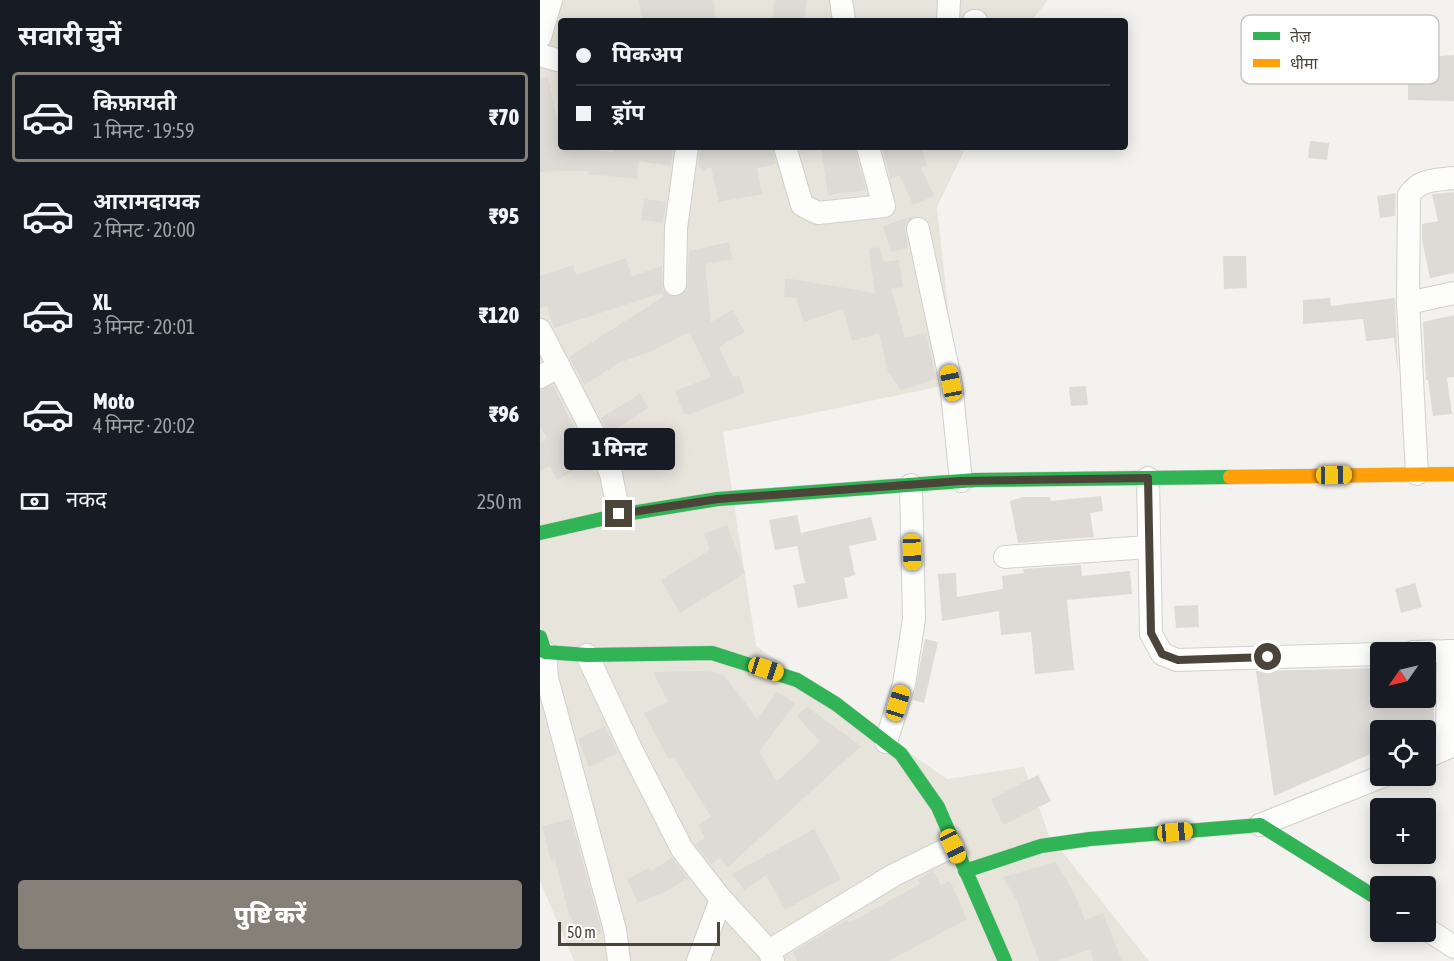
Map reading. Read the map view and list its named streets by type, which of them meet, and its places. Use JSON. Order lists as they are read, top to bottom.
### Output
{
  "legend": ["तेज़", "धीमा"],
  "scale_bar": "50 m",
  "north": "bottom left",
  "page": {
    "heading": "सवारी चुनें",
    "banner": ["पिकअप", "ड्रॉप"],
    "list": [
      {
        "name": "किफ़ायती",
        "note": "1 मिनट · 19:59",
        "value": "₹70"
      },
      {
        "name": "आरामदायक",
        "note": "2 मिनट · 20:00",
        "value": "₹95"
      },
      {
        "name": "XL",
        "note": "3 मिनट · 20:01",
        "value": "₹120"
      },
      {
        "name": "Moto",
        "note": "4 मिनट · 20:02",
        "value": "₹96"
      }
    ],
    "bubble": "1 मिनट",
    "pay": ["नकद", "250 m"],
    "map_buttons": ["+", "−"],
    "buttons": "पुष्टि करें",
    "scale": "50 m"
  }
}
